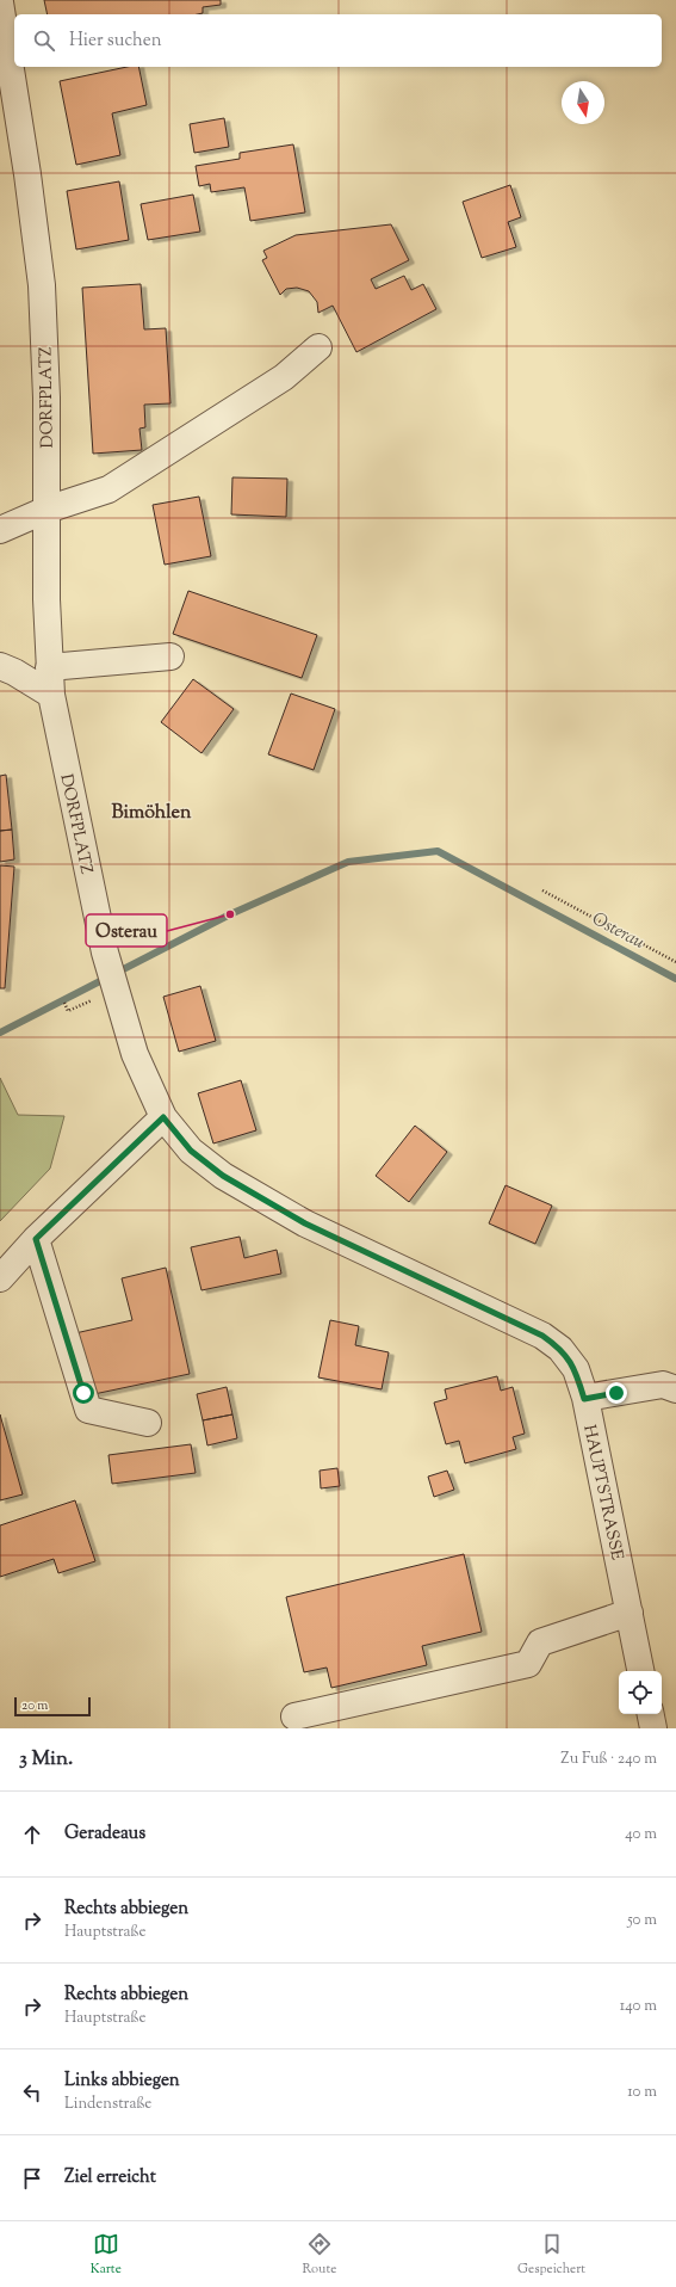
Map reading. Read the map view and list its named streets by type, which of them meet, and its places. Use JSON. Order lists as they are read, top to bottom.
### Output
{
  "streets": {
    "street": ["DORFPLATZ", "HAUPTSTRASSE"]
  },
  "crossings": [
    ["DORFPLATZ", "HAUPTSTRASSE"]
  ],
  "districts": ["Bimöhlen"],
  "water": ["Osterau"],
  "places": ["Osterau"],
  "scale_bar": "20 m",
  "north": "bottom",
  "page": {
    "search": "Hier suchen",
    "scale": "20 m",
    "heading": ["3 Min.", "Zu Fuß · 240 m"],
    "list": [
      ["Geradeaus", "40 m"],
      ["Rechts abbiegen", "Hauptstraße", "50 m"],
      ["Rechts abbiegen", "Hauptstraße", "140 m"],
      ["Links abbiegen", "Lindenstraße", "10 m"],
      "Ziel erreicht"
    ],
    "nav": ["Karte", "Route", "Gespeichert"]
  }
}
